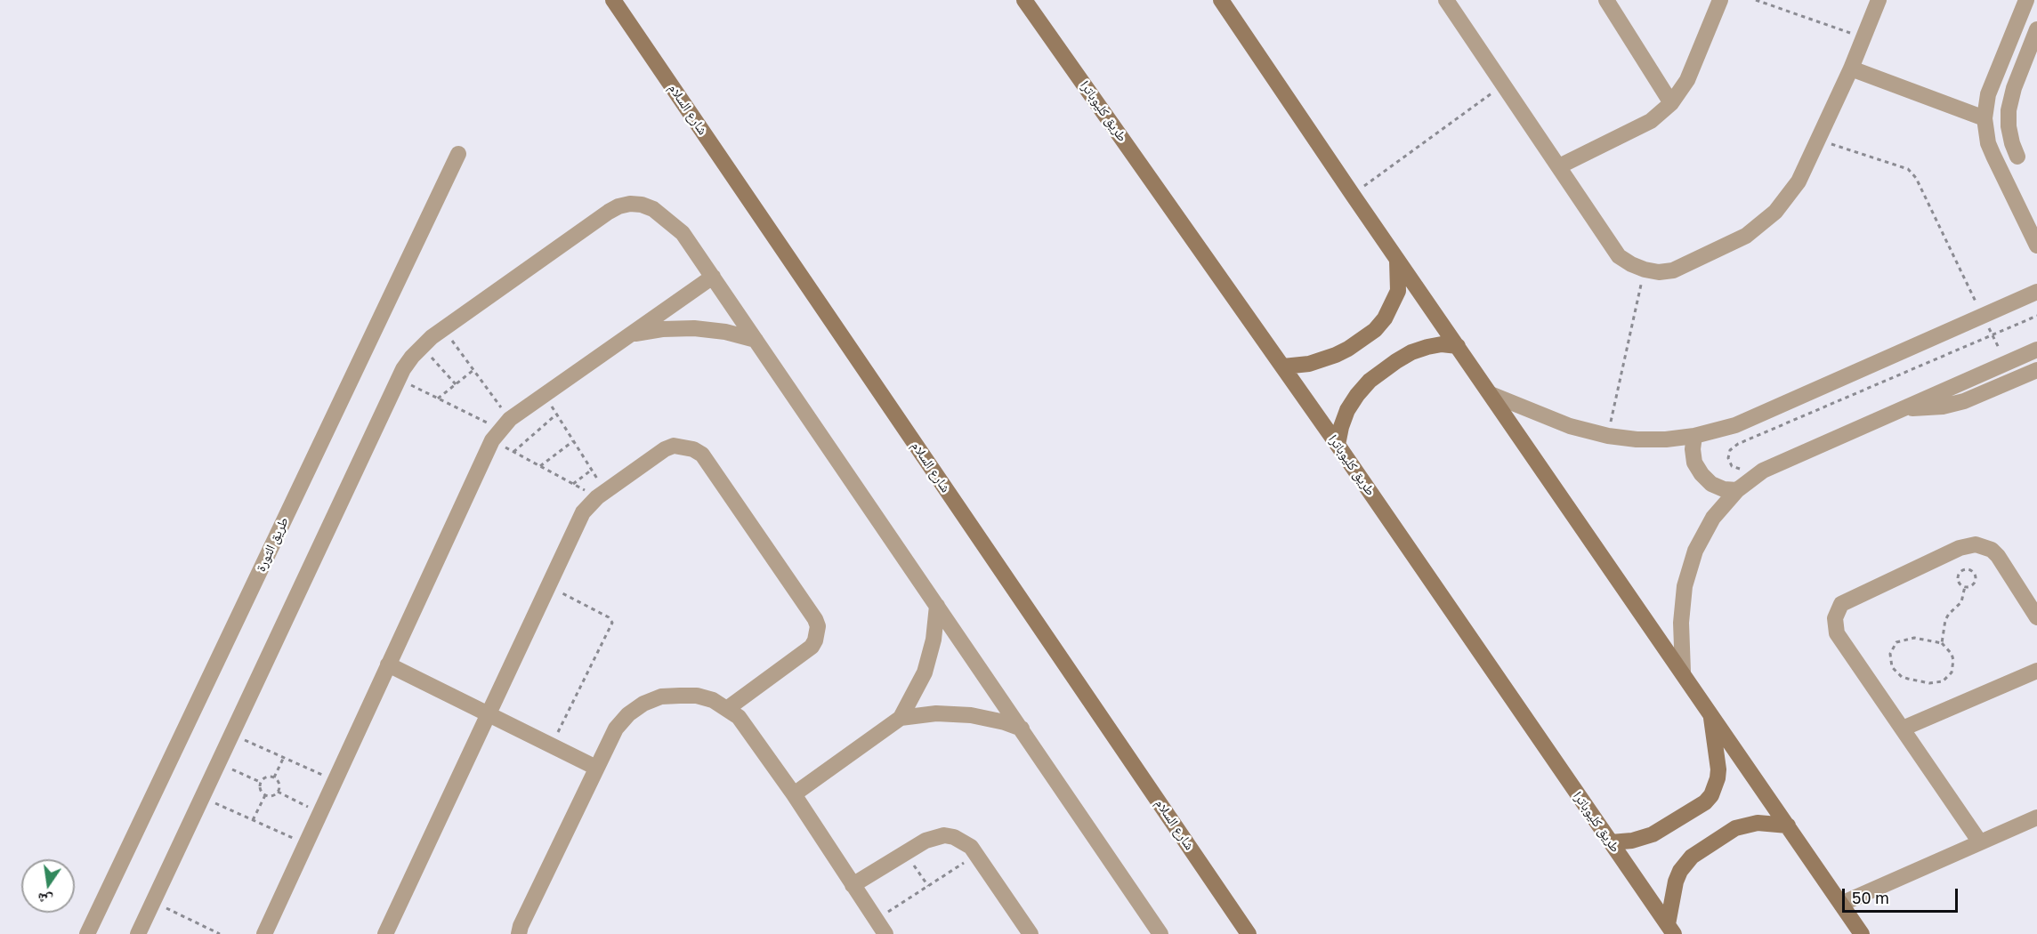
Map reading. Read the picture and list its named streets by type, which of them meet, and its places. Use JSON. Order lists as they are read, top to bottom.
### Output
{
  "streets": {
    "main road": ["شارع السلام", "طريق كليوباترا"],
    "street": ["طريق الثورة"]
  },
  "scale_bar": "50 m",
  "north": "bottom"
}
